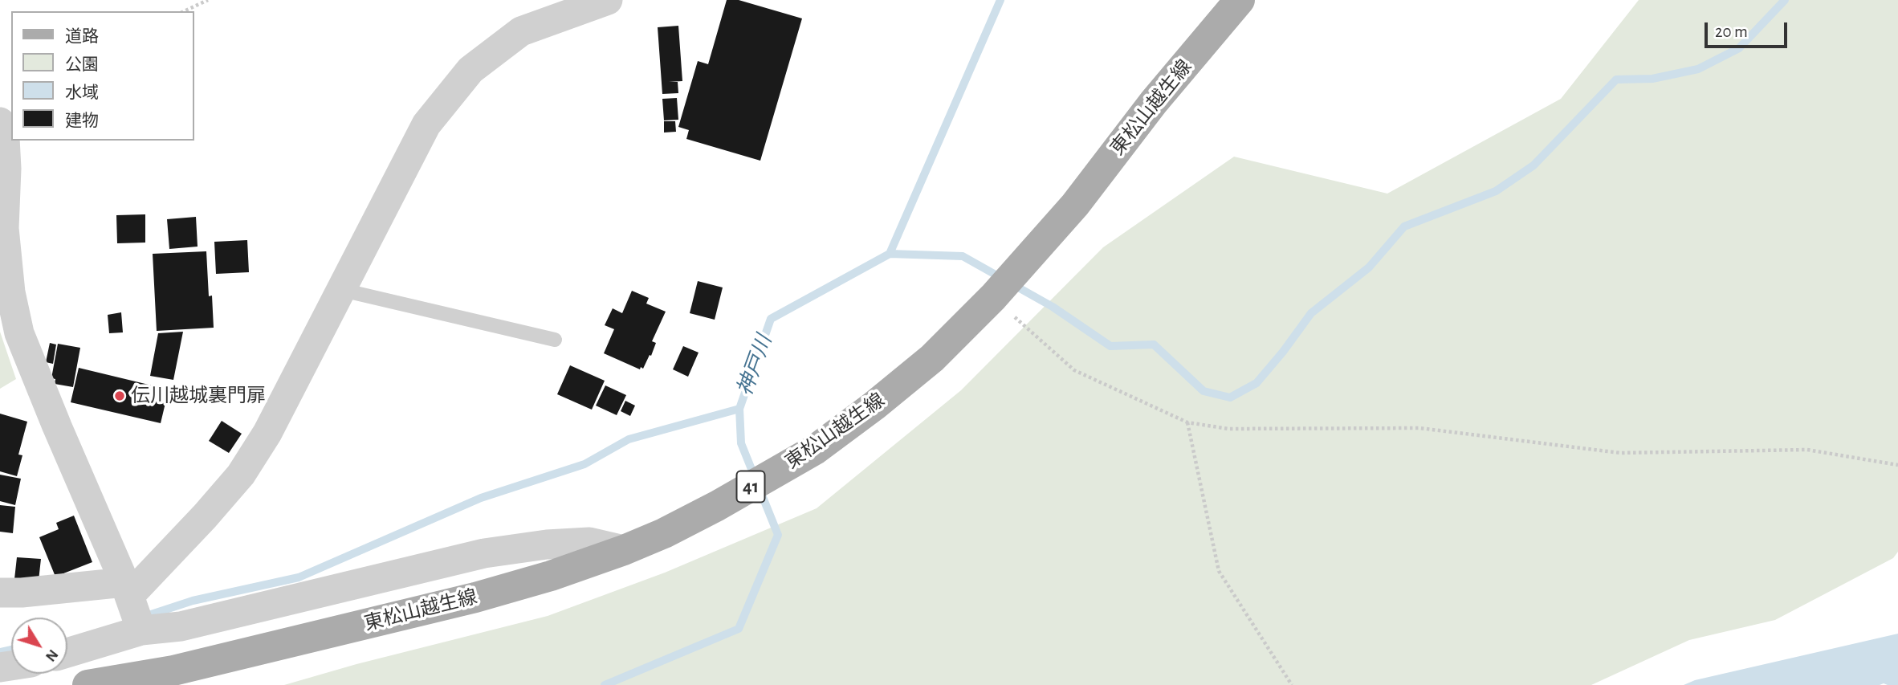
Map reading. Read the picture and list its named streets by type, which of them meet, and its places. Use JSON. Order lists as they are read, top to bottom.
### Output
{
  "streets": {
    "main road": ["東松山越生線", "41"]
  },
  "water": ["神戸川"],
  "places": ["伝川越城裏門扉"],
  "legend": [
    "道路",
    "公園",
    "水域",
    "建物"
  ],
  "scale_bar": "20 m",
  "north": "bottom right"
}
